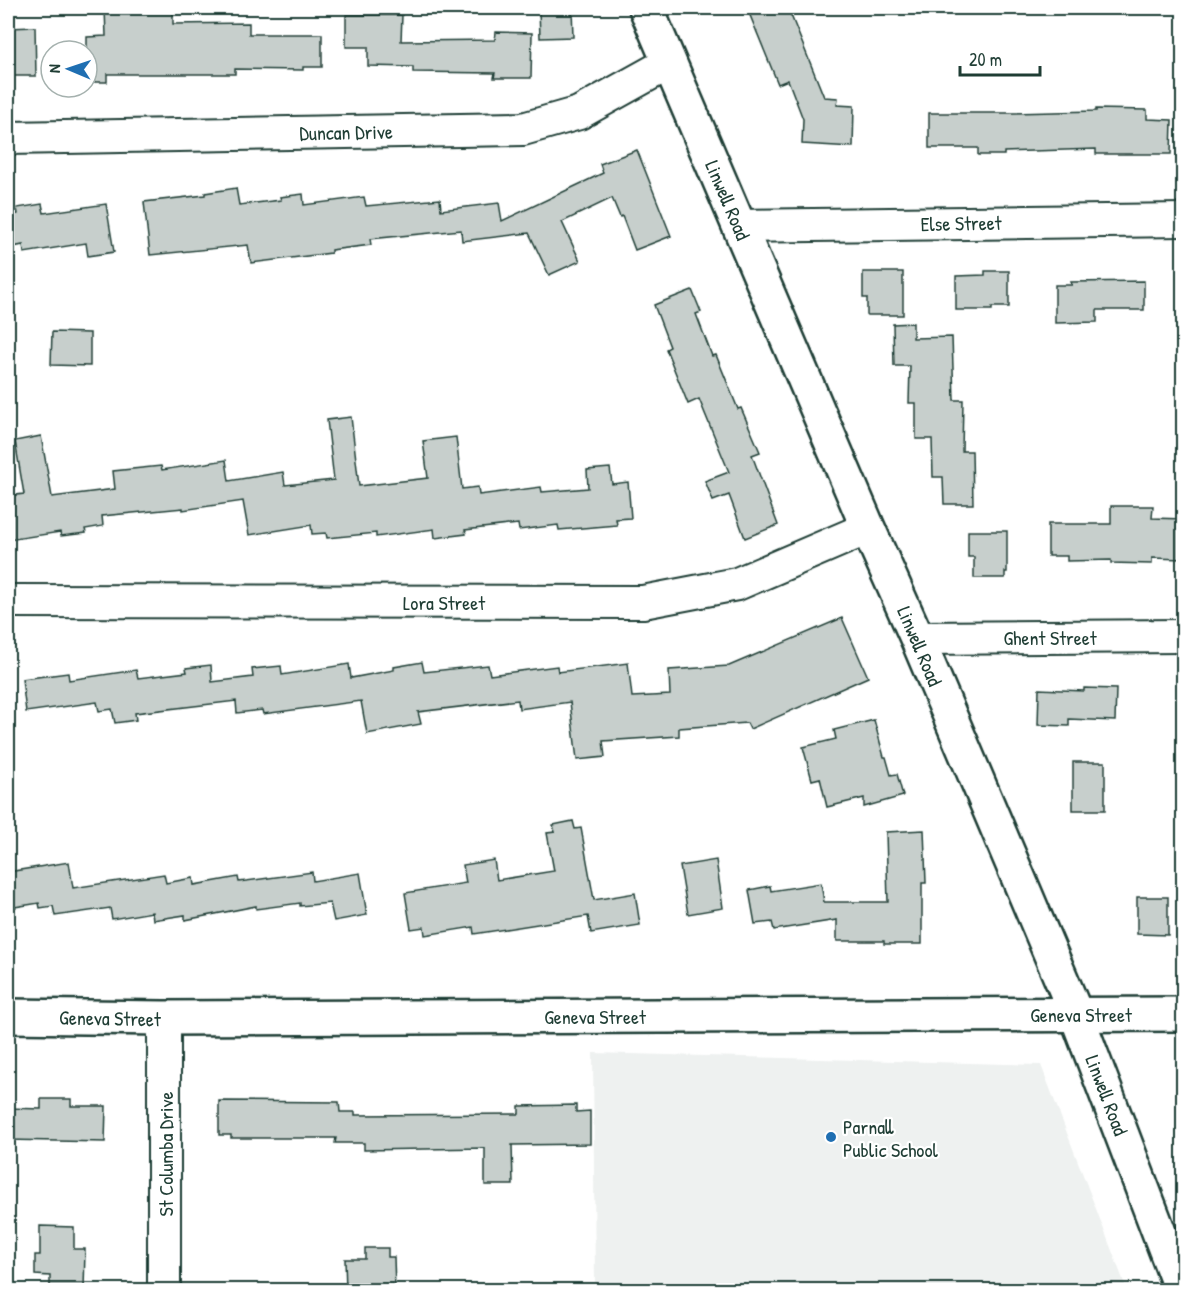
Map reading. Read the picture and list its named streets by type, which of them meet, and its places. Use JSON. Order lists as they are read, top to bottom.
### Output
{
  "streets": {
    "main road": ["Linwell Road", "Geneva Street"],
    "street": [
      "Duncan Drive",
      "Else Street",
      "Lora Street",
      "Ghent Street",
      "St Columba Drive"
    ]
  },
  "crossings": [
    ["Duncan Drive", "Linwell Road"],
    ["Linwell Road", "Else Street"],
    ["Linwell Road", "Lora Street"],
    ["Linwell Road", "Ghent Street"],
    ["Linwell Road", "Geneva Street"],
    ["Geneva Street", "St Columba Drive"]
  ],
  "places": ["Parnall Public School"],
  "scale_bar": "20 m",
  "north": "left"
}
